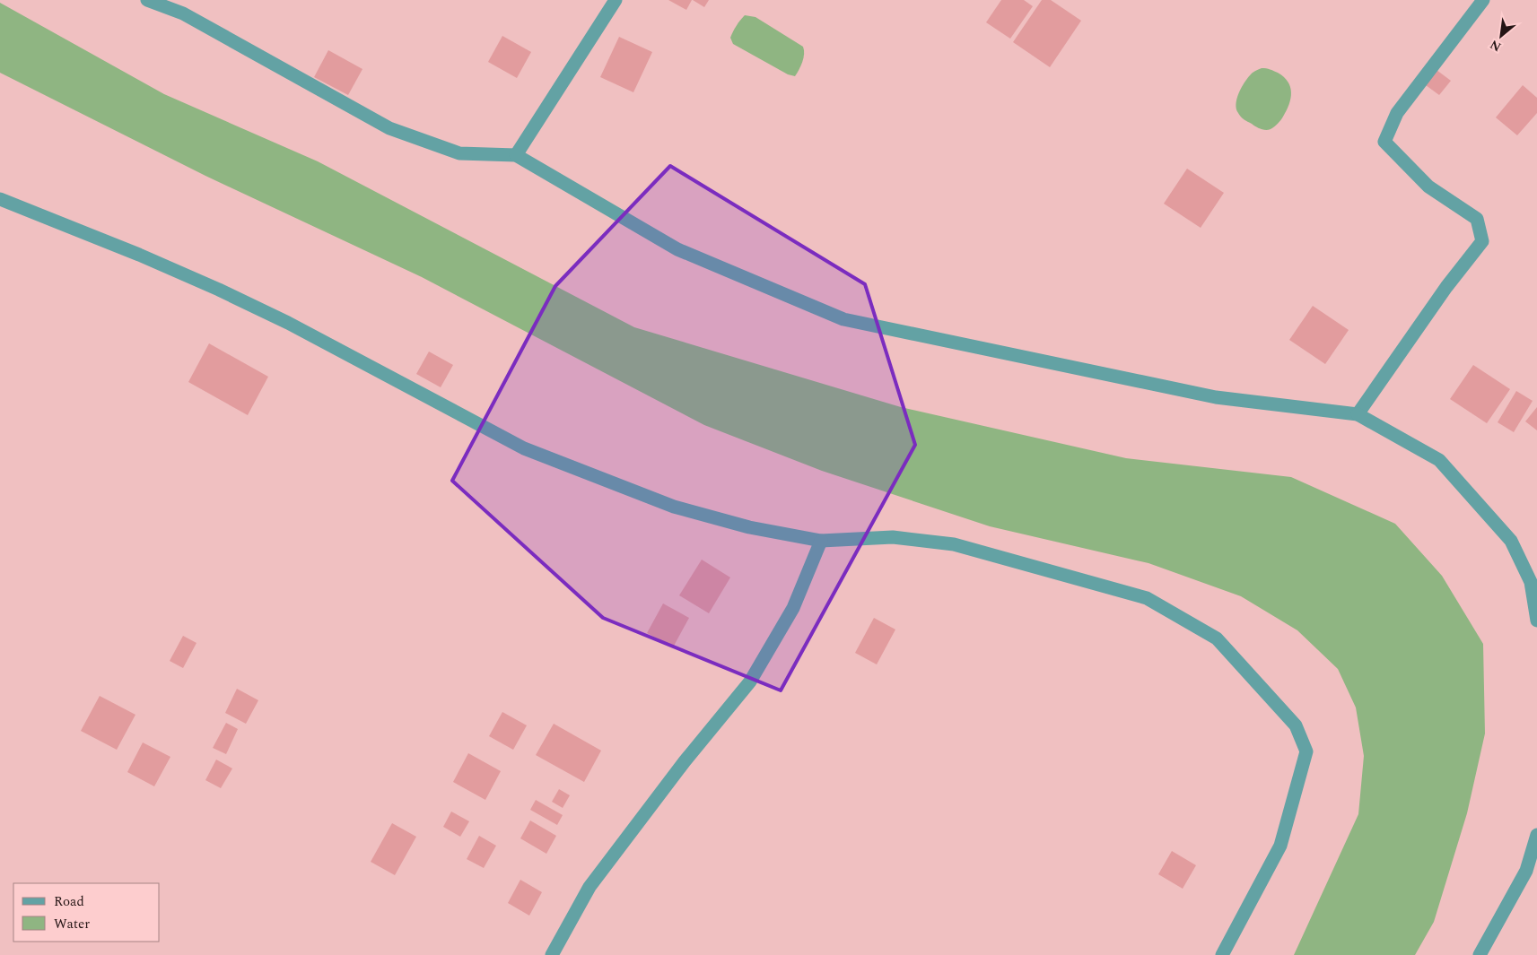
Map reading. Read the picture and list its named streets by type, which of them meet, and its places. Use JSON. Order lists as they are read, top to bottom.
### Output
{
  "legend": ["Road", "Water"],
  "north": "bottom left"
}
